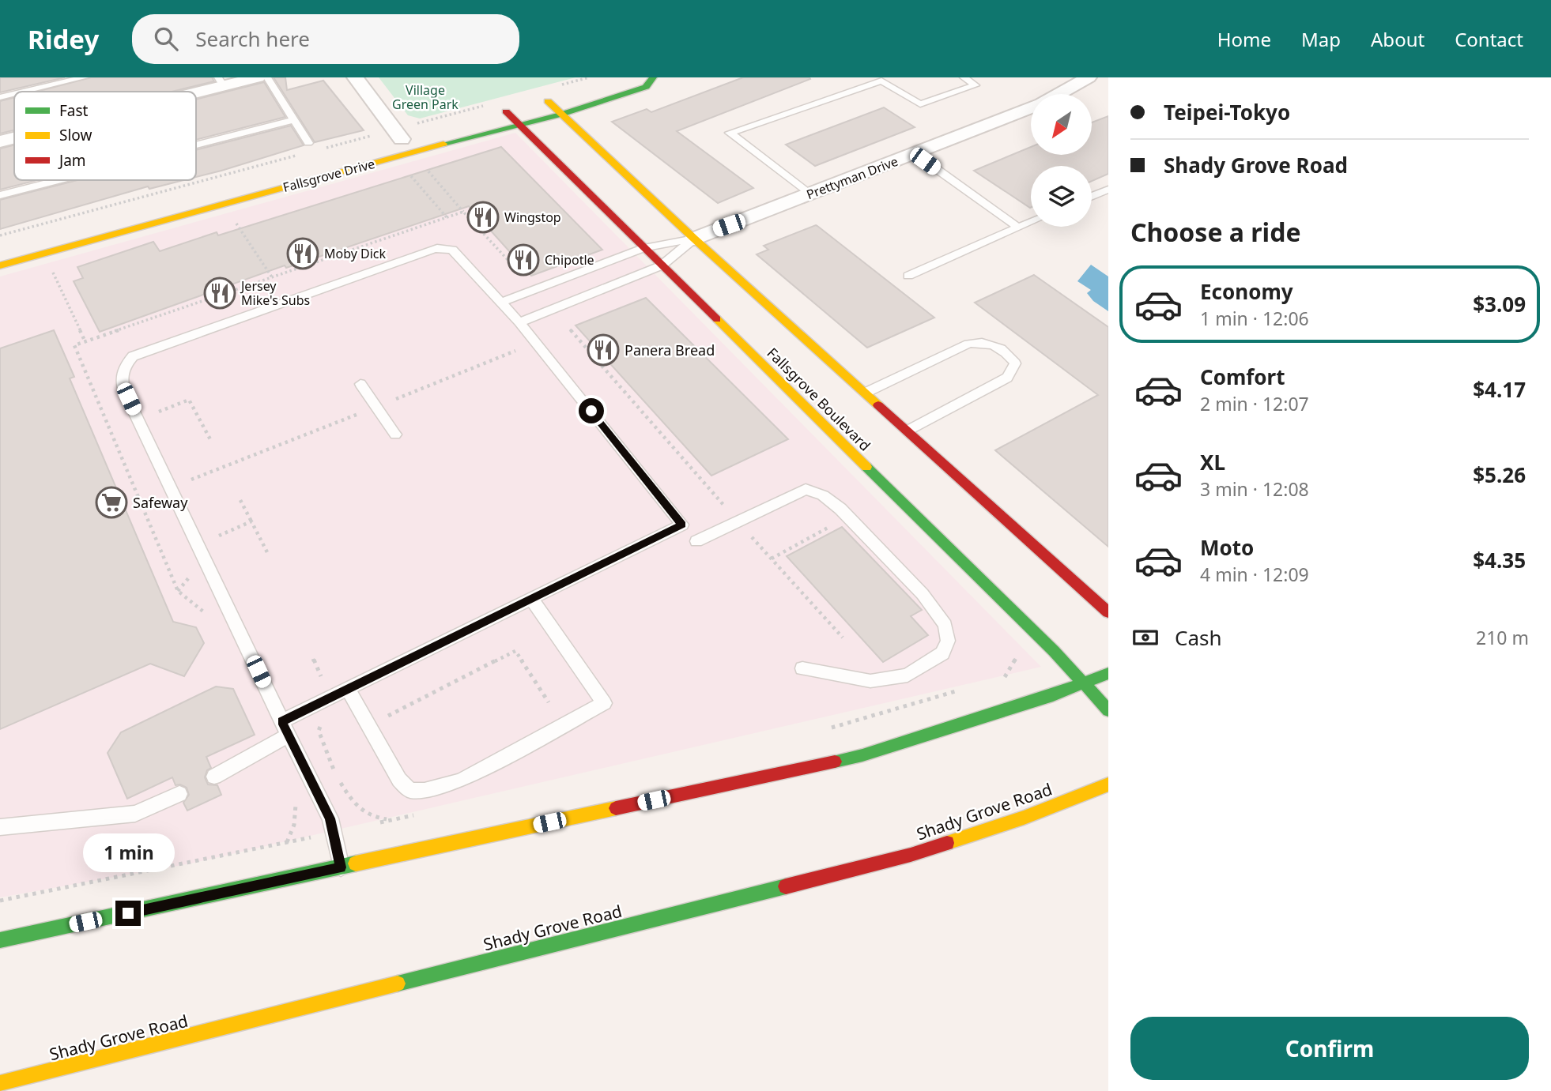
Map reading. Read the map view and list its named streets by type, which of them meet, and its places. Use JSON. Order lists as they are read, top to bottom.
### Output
{
  "streets": {
    "street": [
      "Fallsgrove Drive",
      "Prettyman Drive",
      "Fallsgrove Boulevard",
      "Shady Grove Road"
    ]
  },
  "crossings": [
    ["Fallsgrove Drive", "Fallsgrove Boulevard"]
  ],
  "parks": ["Village Green Park"],
  "places": {
    "restaurant": [
      "Wingstop",
      "Moby Dick",
      "Chipotle",
      "Jersey Mike's Subs",
      "Panera Bread"
    ],
    "supermarket": ["Safeway"]
  },
  "legend": ["Fast", "Slow", "Jam"],
  "north": "bottom left",
  "page": {
    "header": "Ridey",
    "search": "Search here",
    "nav": [
      "Home",
      "Map",
      "About",
      "Contact"
    ],
    "banner": ["Teipei-Tokyo", "Shady Grove Road"],
    "heading": "Choose a ride",
    "list": [
      {
        "name": "Economy",
        "note": "1 min · 12:06",
        "value": "$3.09"
      },
      {
        "name": "Comfort",
        "note": "2 min · 12:07",
        "value": "$4.17"
      },
      {
        "name": "XL",
        "note": "3 min · 12:08",
        "value": "$5.26"
      },
      {
        "name": "Moto",
        "note": "4 min · 12:09",
        "value": "$4.35"
      }
    ],
    "pay": ["Cash", "210 m"],
    "bubble": "1 min",
    "buttons": "Confirm"
  }
}
